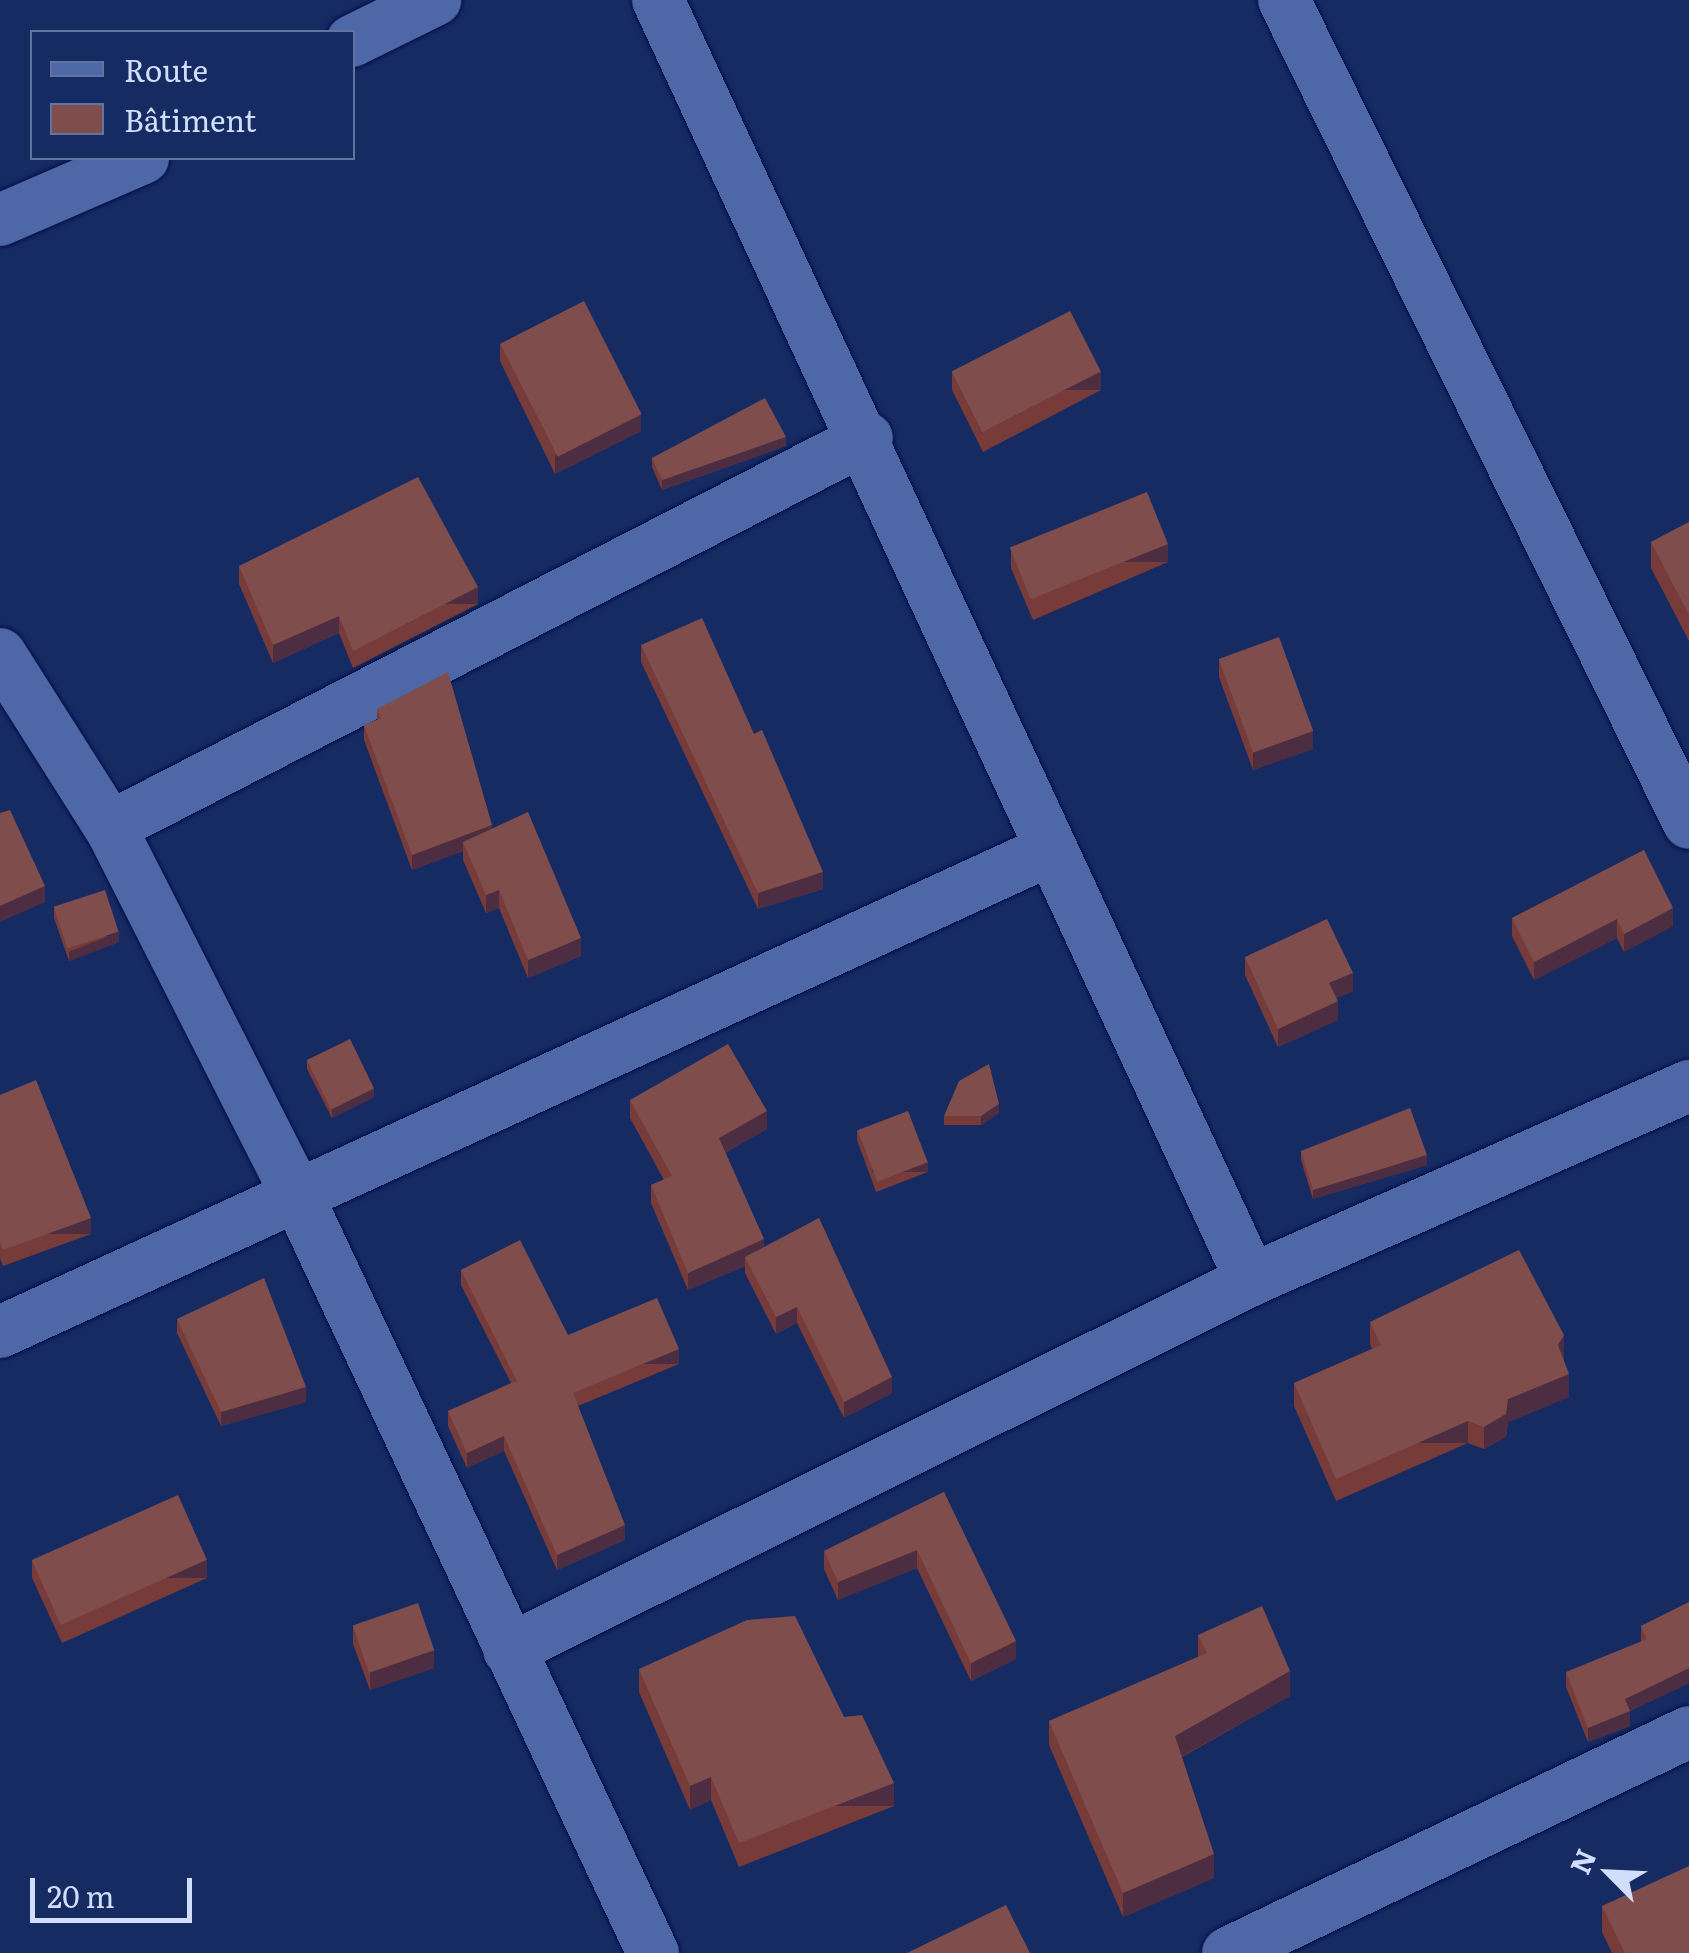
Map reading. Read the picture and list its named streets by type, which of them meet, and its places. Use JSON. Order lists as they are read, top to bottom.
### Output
{
  "legend": ["Route", "Bâtiment"],
  "scale_bar": "20 m",
  "north": "top left"
}
